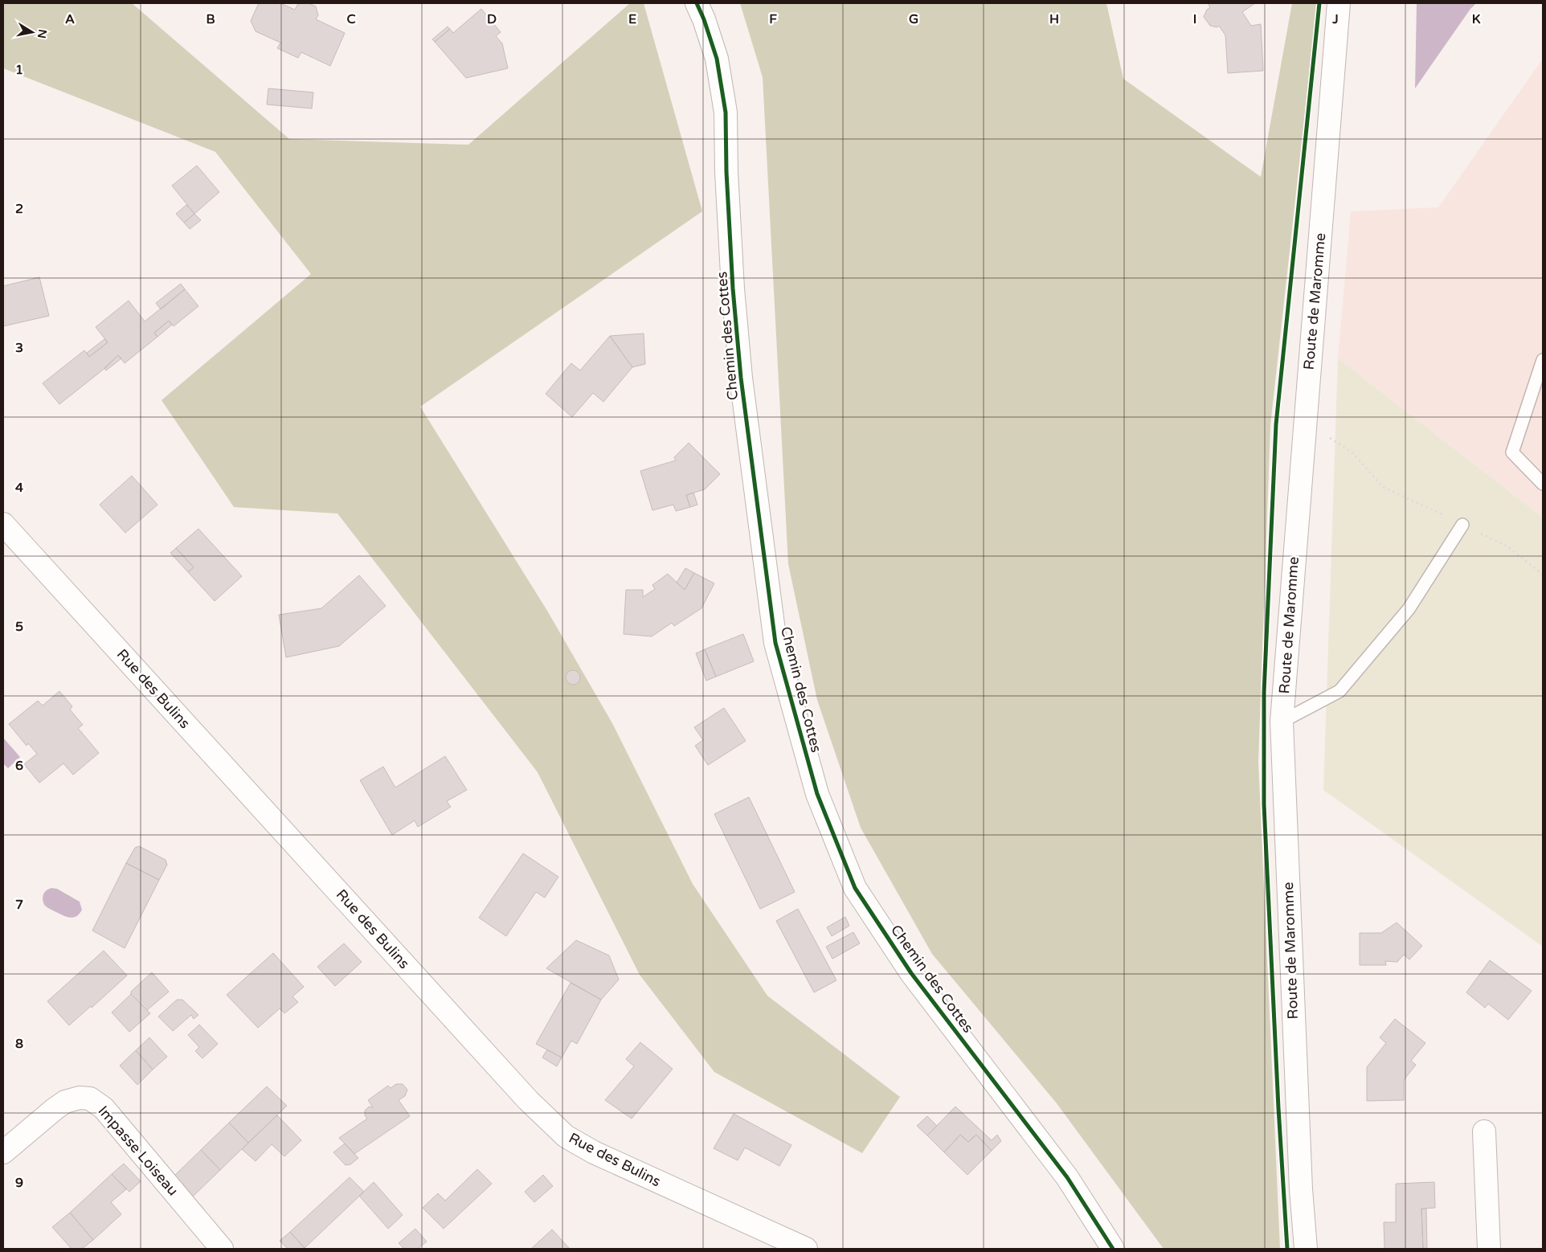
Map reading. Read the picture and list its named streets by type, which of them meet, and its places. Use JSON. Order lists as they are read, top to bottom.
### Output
{
  "streets": {
    "street": [
      "Route de Maromme",
      "Chemin des Cottes",
      "Rue des Bulins",
      "Impasse Loiseau"
    ]
  },
  "north": "right",
  "grid": {
    "columns": [
      "A",
      "B",
      "C",
      "D",
      "E",
      "F",
      "G",
      "H",
      "I",
      "J",
      "K"
    ],
    "rows": [
      "1",
      "2",
      "3",
      "4",
      "5",
      "6",
      "7",
      "8",
      "9"
    ]
  }
}
